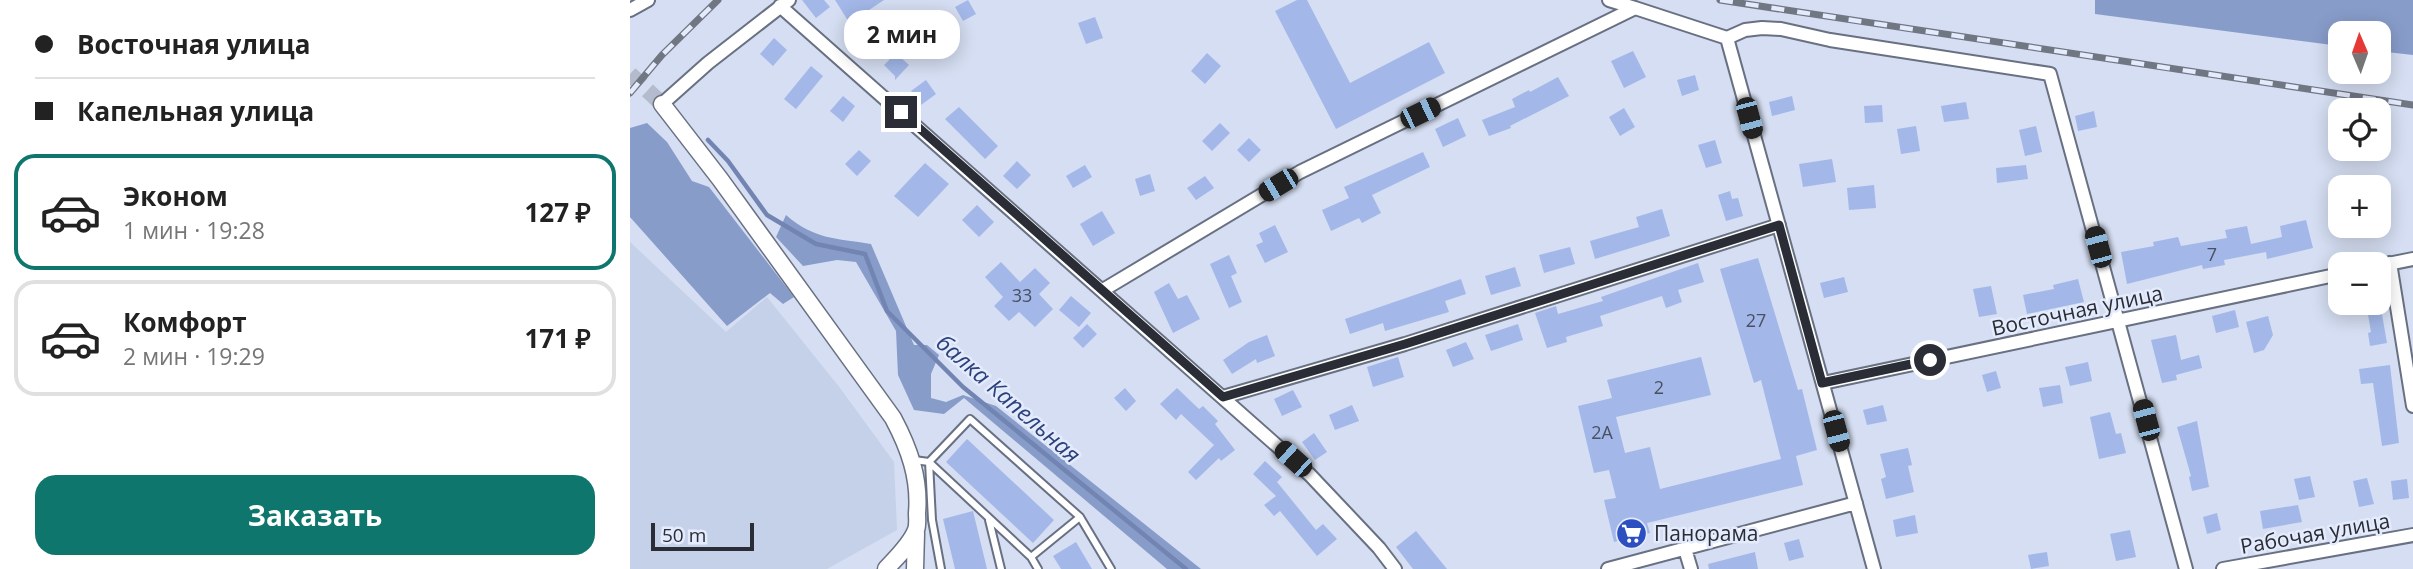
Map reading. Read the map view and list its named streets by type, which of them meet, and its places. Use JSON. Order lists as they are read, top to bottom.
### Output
{
  "streets": {
    "street": ["Восточная улица", "Рабочая улица"]
  },
  "water": ["балка Капельная"],
  "places": {
    "supermarket": ["Панорама"]
  },
  "house_numbers": [
    "7",
    "33",
    "27",
    "2",
    "2А"
  ],
  "scale_bar": "50 m",
  "north": "top",
  "page": {
    "banner": ["Восточная улица", "Капельная улица"],
    "bubble": "2 мин",
    "map_buttons": ["+", "−"],
    "list": [
      {
        "name": "Эконом",
        "note": "1 мин · 19:28",
        "value": "127 ₽"
      },
      {
        "name": "Комфорт",
        "note": "2 мин · 19:29",
        "value": "171 ₽"
      }
    ],
    "buttons": "Заказать",
    "scale": "50 m"
  }
}
